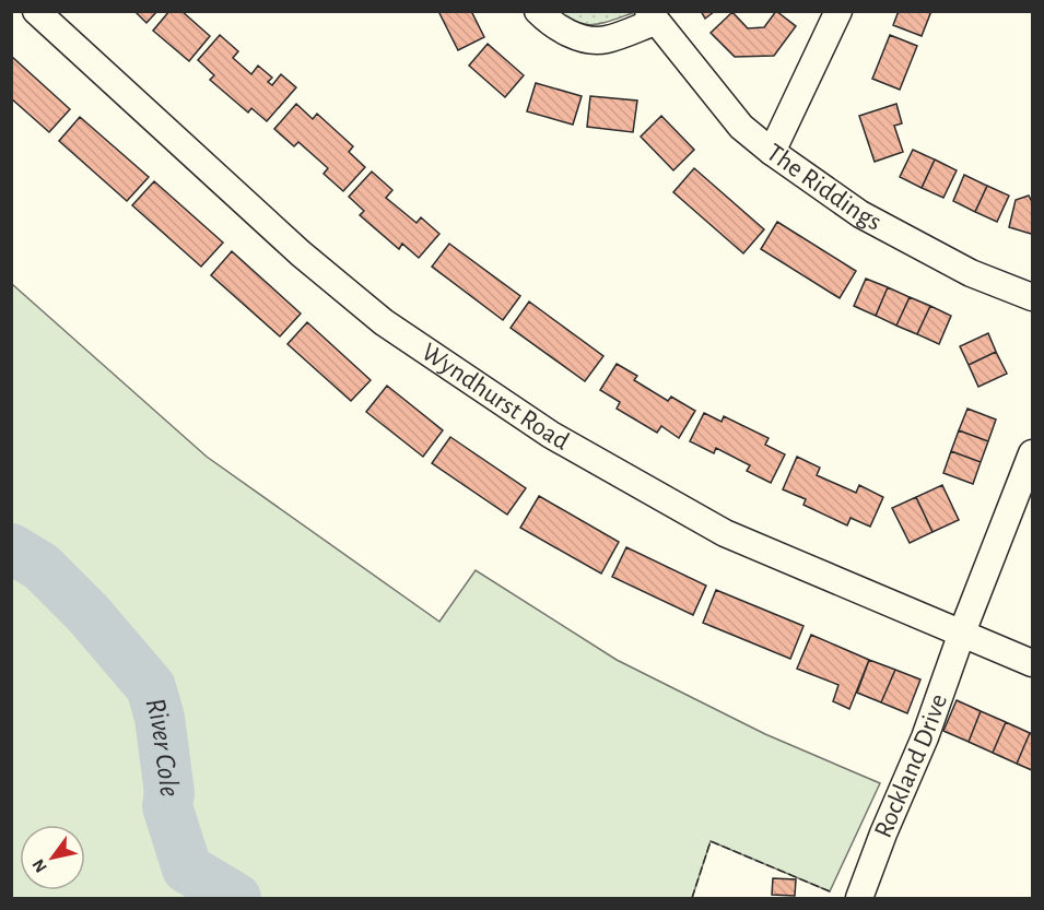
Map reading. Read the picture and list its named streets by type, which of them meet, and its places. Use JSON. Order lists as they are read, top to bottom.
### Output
{
  "streets": {
    "street": ["The Riddings", "Wyndhurst Road", "Rockland Drive"]
  },
  "crossings": [
    ["Wyndhurst Road", "Rockland Drive"]
  ],
  "water": ["River Cole"],
  "north": "bottom left"
}
